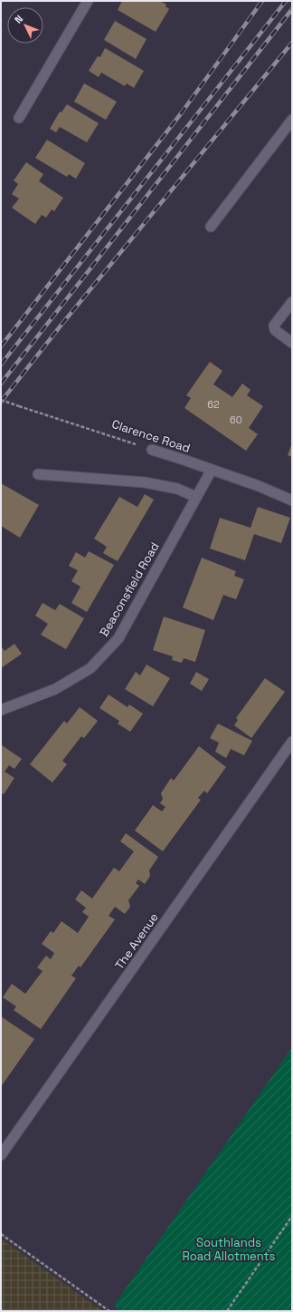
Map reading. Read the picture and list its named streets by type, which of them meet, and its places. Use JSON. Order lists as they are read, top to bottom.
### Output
{
  "streets": {
    "street": ["Clarence Road", "Beaconsfield Road", "The Avenue"]
  },
  "crossings": [
    ["Clarence Road", "Beaconsfield Road"]
  ],
  "parks": ["Southlands Road Allotments"],
  "house_numbers": ["62", "60"],
  "north": "top left"
}
